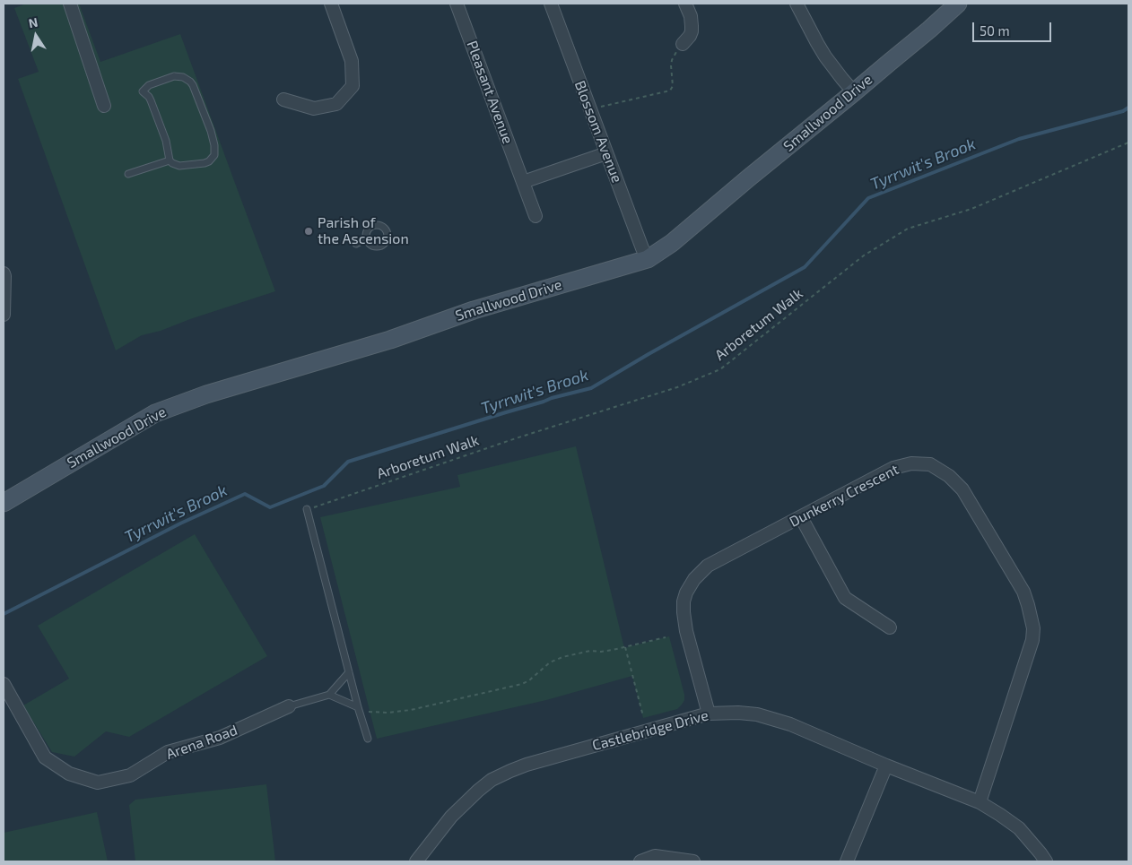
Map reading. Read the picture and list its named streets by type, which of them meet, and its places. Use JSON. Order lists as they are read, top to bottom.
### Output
{
  "streets": {
    "street": [
      "Pleasant Avenue",
      "Smallwood Drive",
      "Blossom Avenue",
      "Dunkerry Crescent",
      "Castlebridge Drive",
      "Arena Road"
    ],
    "path": ["Arboretum Walk"]
  },
  "crossings": [
    ["Smallwood Drive", "Blossom Avenue"],
    ["Dunkerry Crescent", "Castlebridge Drive"]
  ],
  "water": ["Tyrrwit's Brook"],
  "places": ["Parish of the Ascension"],
  "scale_bar": "50 m",
  "north": "top"
}
